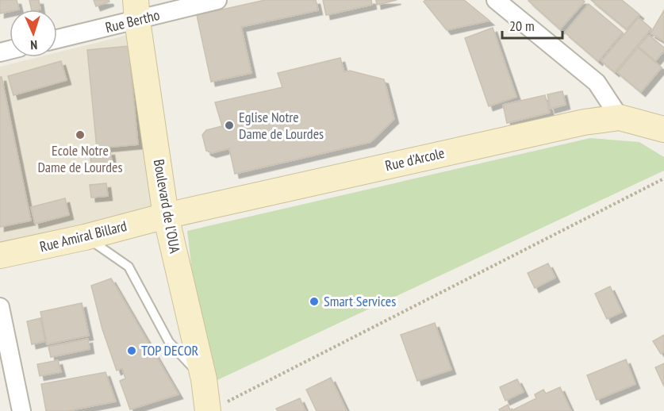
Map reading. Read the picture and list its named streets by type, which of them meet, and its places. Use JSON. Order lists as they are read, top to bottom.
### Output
{
  "streets": {
    "street": [
      "Rue Bertho",
      "Rue d'Arcole",
      "Boulevard de l'OUA",
      "Rue Amiral Billard"
    ]
  },
  "crossings": [
    ["Rue Bertho", "Boulevard de l'OUA"],
    ["Rue d'Arcole", "Boulevard de l'OUA"],
    ["Rue d'Arcole", "Rue Amiral Billard"],
    ["Boulevard de l'OUA", "Rue Amiral Billard"]
  ],
  "places": [
    "Eglise Notre Dame de Lourdes",
    "Ecole Notre Dame de Lourdes",
    "Smart Services",
    "TOP DECOR"
  ],
  "scale_bar": "20 m",
  "north": "bottom"
}
